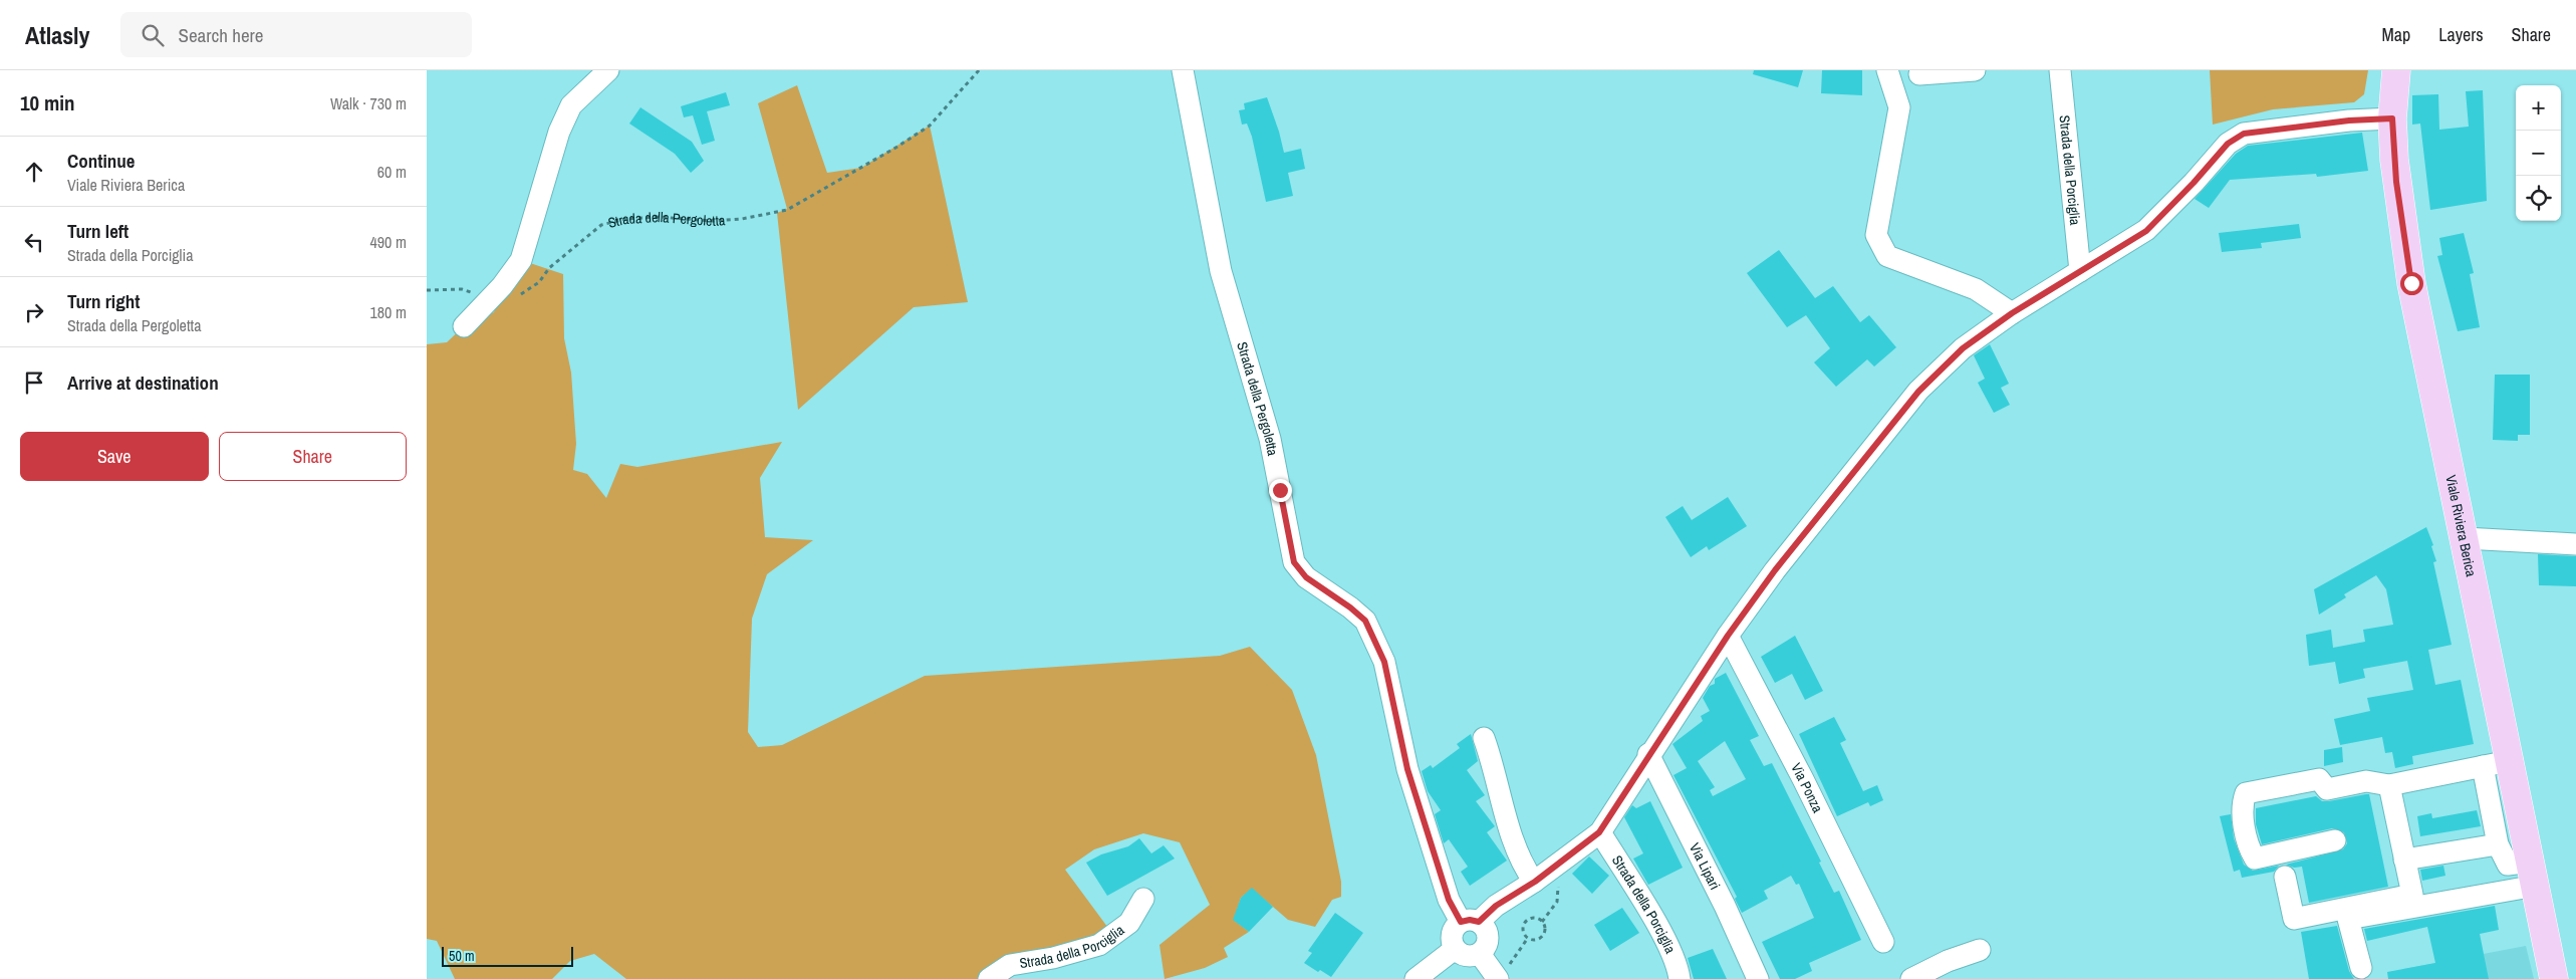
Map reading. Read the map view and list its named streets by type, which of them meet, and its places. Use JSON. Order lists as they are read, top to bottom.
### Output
{
  "streets": {
    "main road": ["Viale Riviera Berica"],
    "street": [
      "Strada della Porciglia",
      "Strada della Pergoletta",
      "Via Ponza",
      "Via Lipari"
    ]
  },
  "scale_bar": "50 m",
  "page": {
    "header": "Atlasly",
    "search": "Search here",
    "nav": ["Map", "Layers", "Share"],
    "heading": ["10 min", "Walk · 730 m"],
    "map_buttons": ["+", "−"],
    "list": [
      ["Continue", "Viale Riviera Berica", "60 m"],
      ["Turn left", "Strada della Porciglia", "490 m"],
      ["Turn right", "Strada della Pergoletta", "180 m"],
      "Arrive at destination"
    ],
    "buttons": ["Save", "Share"],
    "scale": "50 m"
  }
}
